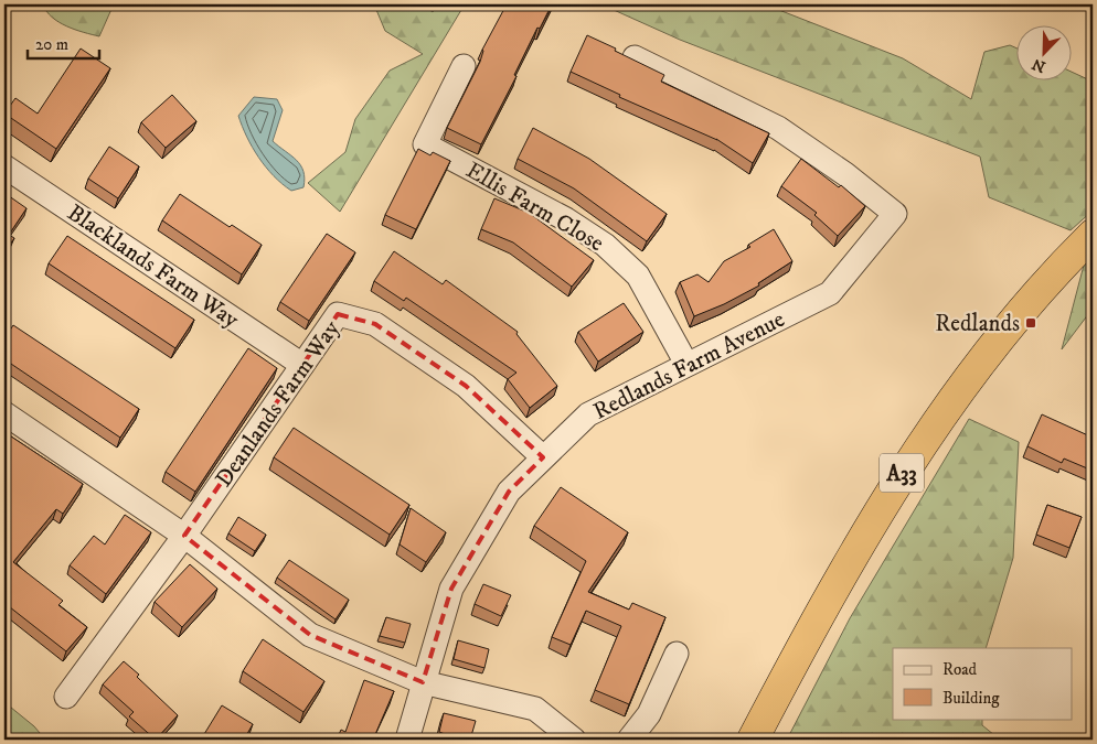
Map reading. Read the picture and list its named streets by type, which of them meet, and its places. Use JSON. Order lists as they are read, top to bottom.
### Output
{
  "streets": {
    "highway": ["A33"],
    "street": [
      "Ellis Farm Close",
      "Blacklands Farm Way",
      "Redlands Farm Avenue",
      "Deanlands Farm Way"
    ]
  },
  "crossings": [
    ["Ellis Farm Close", "Redlands Farm Avenue"],
    ["Blacklands Farm Way", "Deanlands Farm Way"],
    ["Redlands Farm Avenue", "Deanlands Farm Way"]
  ],
  "places": {
    "transit": ["Redlands"]
  },
  "legend": ["Road", "Building"],
  "scale_bar": "20 m",
  "north": "bottom left"
}
